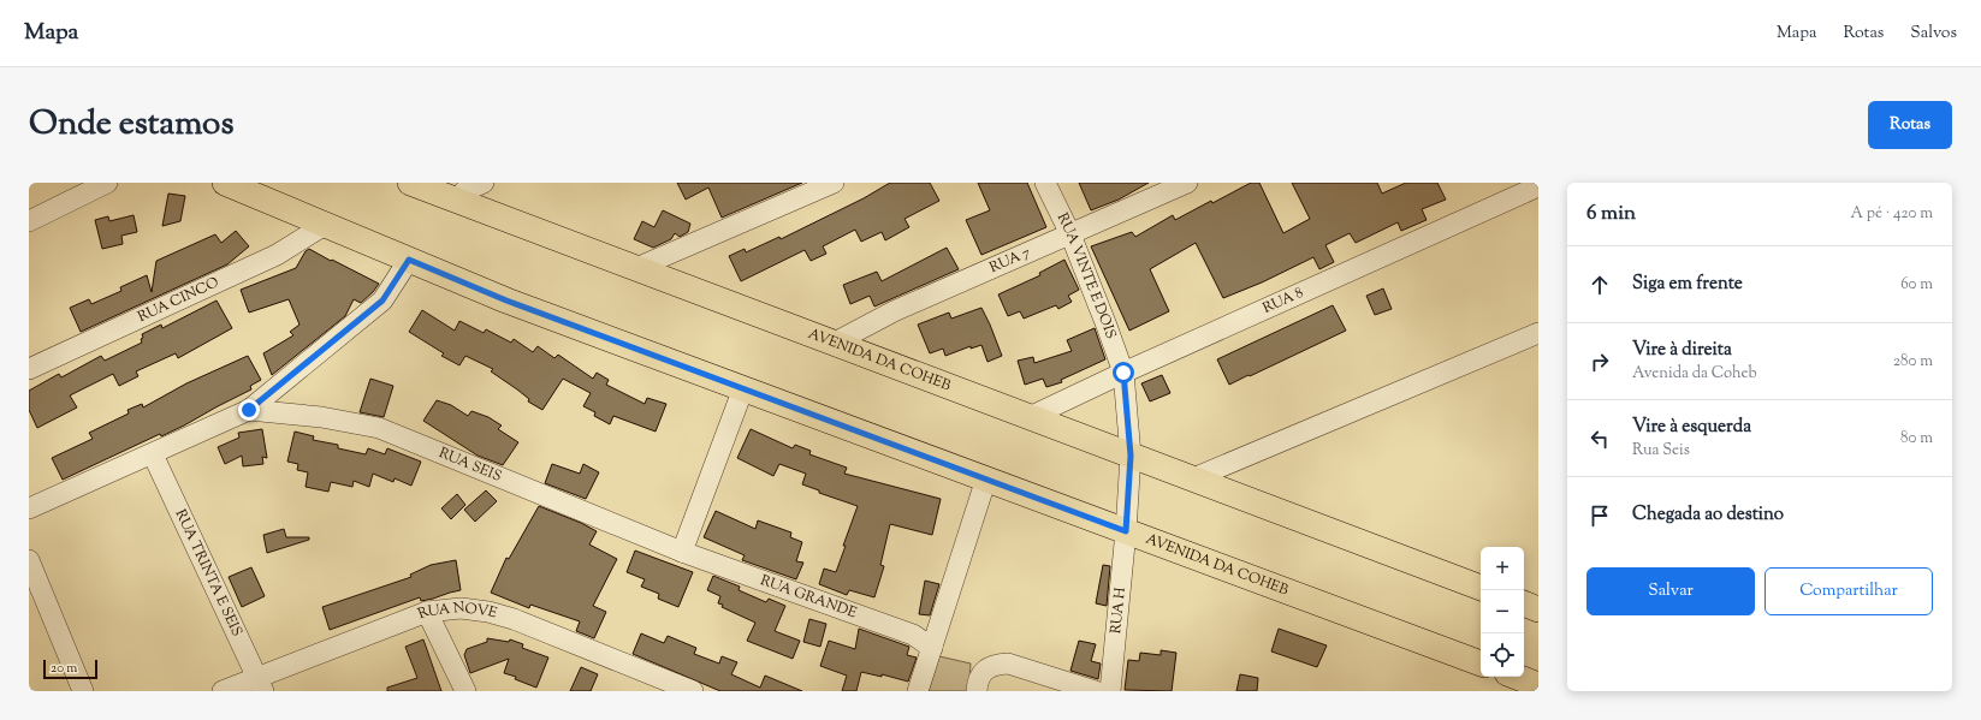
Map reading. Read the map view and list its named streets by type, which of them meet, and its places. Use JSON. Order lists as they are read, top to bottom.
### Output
{
  "streets": {
    "main road": ["AVENIDA DA COHEB"],
    "street": [
      "RUA 7",
      "RUA VINTE E DOIS",
      "RUA CINCO",
      "RUA 8",
      "RUA SEIS",
      "RUA TRINTA E SEIS",
      "RUA GRANDE",
      "RUA H",
      "RUA NOVE"
    ]
  },
  "crossings": [
    ["RUA 7", "RUA VINTE E DOIS"],
    ["RUA 7", "AVENIDA DA COHEB"],
    ["RUA VINTE E DOIS", "RUA 8"],
    ["RUA VINTE E DOIS", "AVENIDA DA COHEB"],
    ["RUA VINTE E DOIS", "RUA H"],
    ["RUA CINCO", "AVENIDA DA COHEB"],
    ["RUA 8", "AVENIDA DA COHEB"],
    ["AVENIDA DA COHEB", "RUA H"],
    ["RUA SEIS", "RUA GRANDE"],
    ["RUA TRINTA E SEIS", "RUA NOVE"]
  ],
  "scale_bar": "20 m",
  "page": {
    "header": "Mapa",
    "nav": ["Mapa", "Rotas", "Salvos"],
    "title": "Onde estamos",
    "buttons": [
      "Rotas",
      ["Salvar", "Compartilhar"]
    ],
    "heading": ["6 min", "A pé · 420 m"],
    "list": [
      ["Siga em frente", "60 m"],
      ["Vire à direita", "Avenida da Coheb", "280 m"],
      ["Vire à esquerda", "Rua Seis", "80 m"],
      "Chegada ao destino"
    ],
    "map_buttons": ["+", "−"],
    "scale": "20 m"
  }
}
